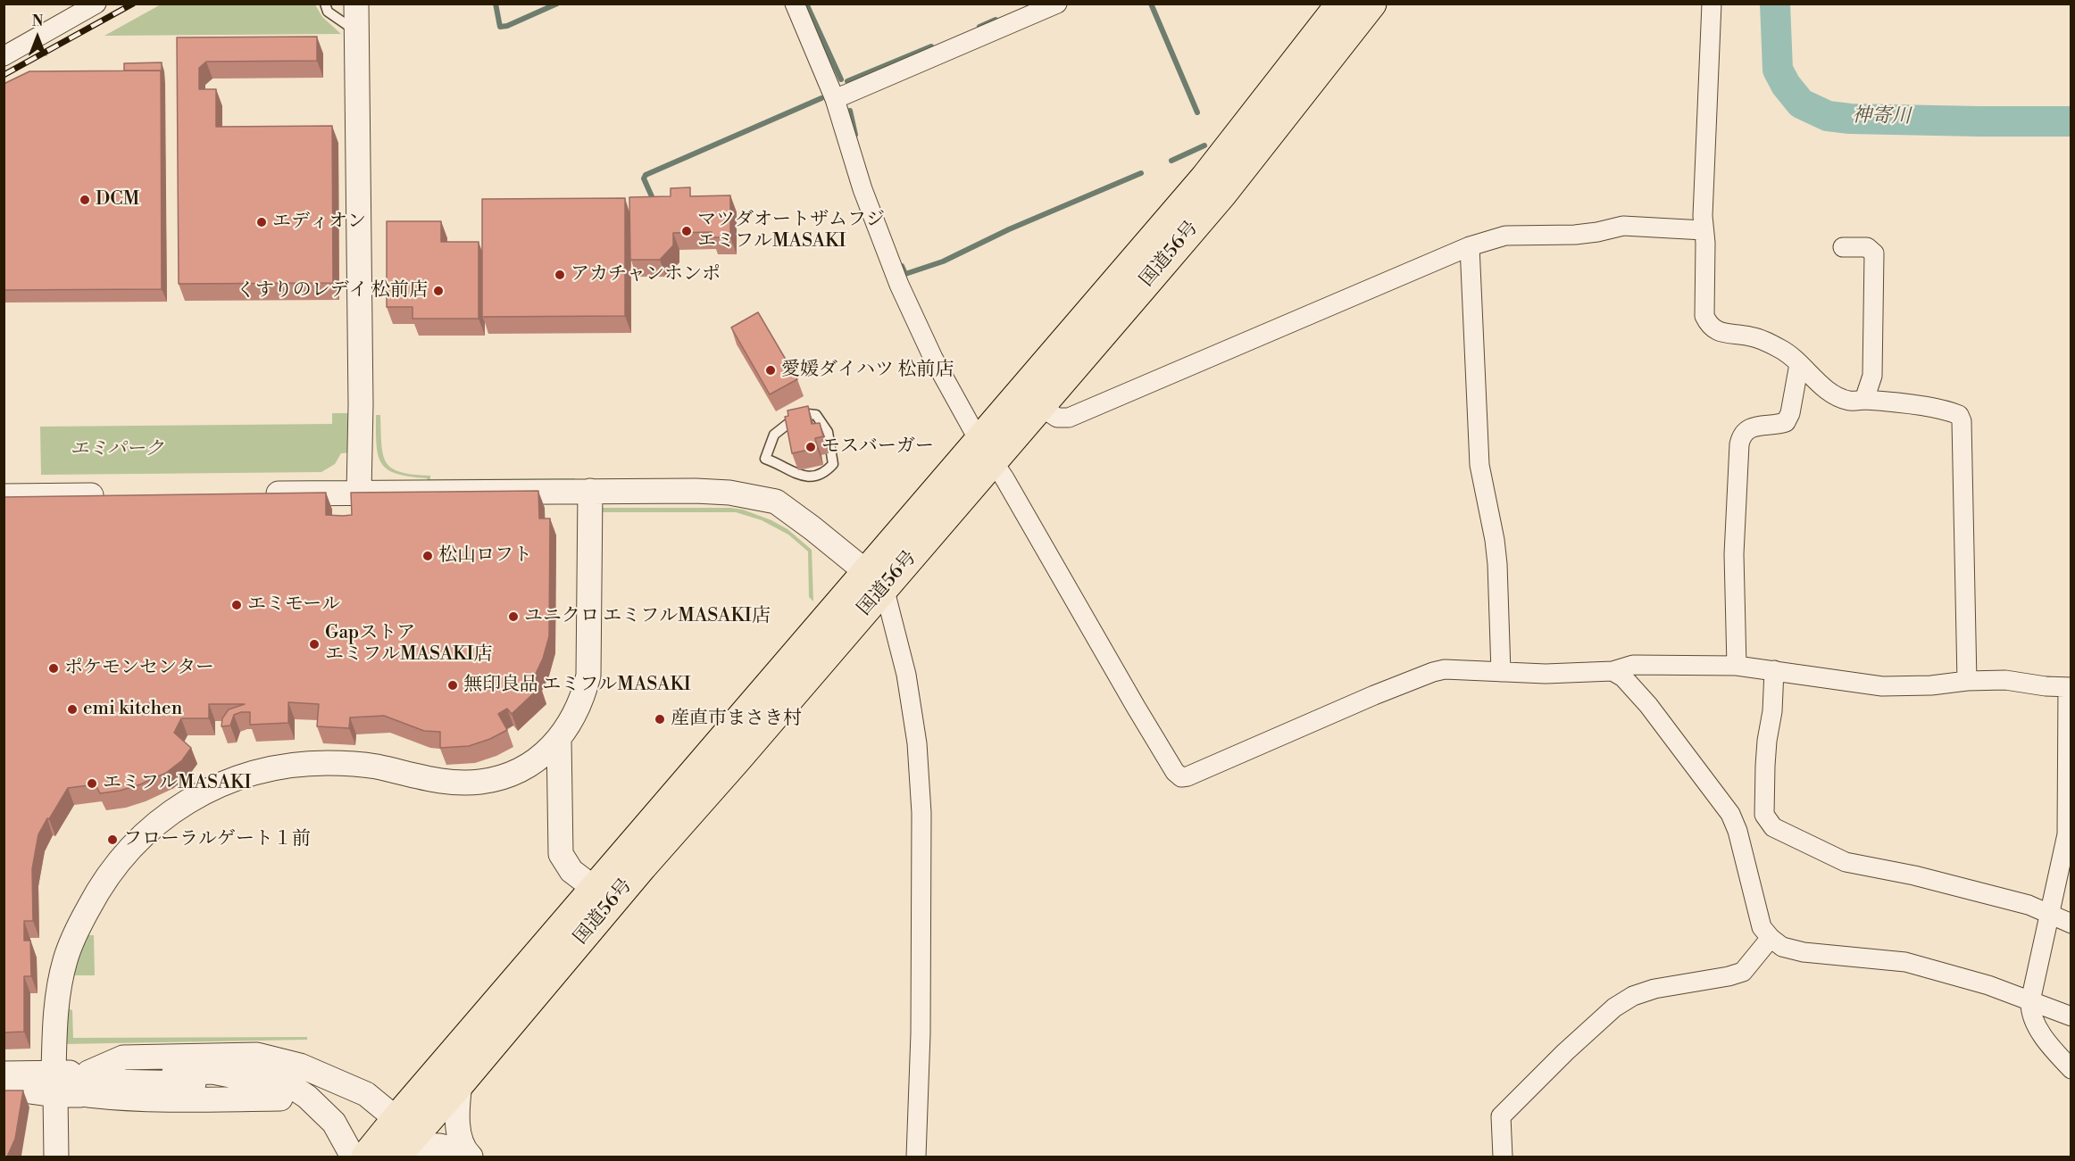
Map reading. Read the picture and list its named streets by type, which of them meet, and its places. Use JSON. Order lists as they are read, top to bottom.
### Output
{
  "streets": {
    "highway": ["国道56号"]
  },
  "water": ["神寄川"],
  "parks": ["エミパーク"],
  "places": [
    "DCM",
    "エディオン",
    "マツダオートザムフジ エミフルMASAKI",
    "アカチャンホンポ",
    "くすりのレデイ 松前店",
    "愛媛ダイハツ 松前店",
    "モスバーガー",
    "松山ロフト",
    "エミモール",
    "ユニクロ エミフルMASAKI店",
    "Gapストア エミフルMASAKI店",
    "ポケモンセンター",
    "無印良品 エミフルMASAKI",
    "emi kitchen",
    "産直市まさき村",
    "エミフルMASAKI",
    "フローラルゲート１前"
  ],
  "north": "top"
}
